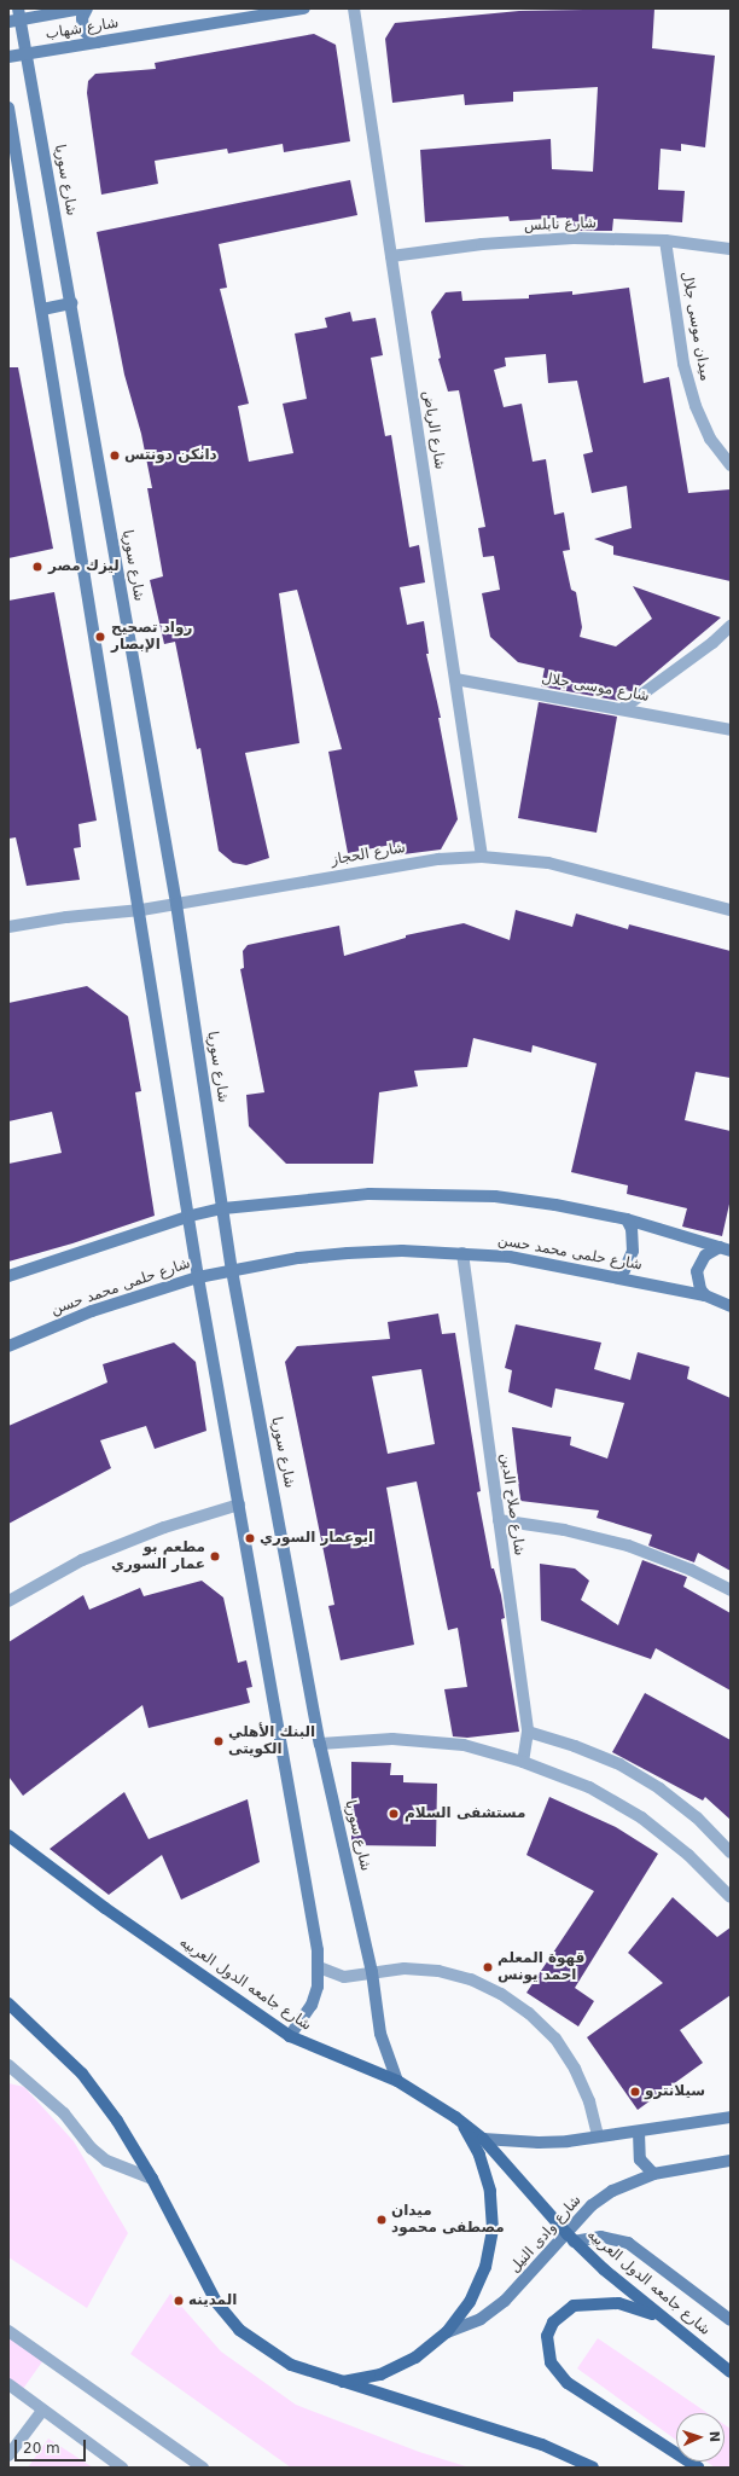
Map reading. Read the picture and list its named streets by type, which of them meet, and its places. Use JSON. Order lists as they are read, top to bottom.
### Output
{
  "streets": {
    "main road": ["شارع جامعه الدول العربيه"],
    "street": [
      "شارع شهاب",
      "شارع سوريا",
      "شارع نابلس",
      "ميدان موسى جلال",
      "شارع الرياض",
      "شارع موسى جلال",
      "شارع الحجاز",
      "شارع حلمى محمد حسن",
      "شارع صلاح الدين",
      "شارع وادى النيل"
    ]
  },
  "crossings": [
    ["شارع شهاب", "شارع سوريا"],
    ["شارع سوريا", "شارع الحجاز"],
    ["شارع سوريا", "شارع حلمى محمد حسن"],
    ["شارع سوريا", "شارع جامعه الدول العربيه"],
    ["شارع نابلس", "ميدان موسى جلال"],
    ["شارع نابلس", "شارع الرياض"],
    ["شارع الرياض", "شارع موسى جلال"],
    ["شارع الرياض", "شارع الحجاز"],
    ["شارع حلمى محمد حسن", "شارع صلاح الدين"],
    ["شارع جامعه الدول العربيه", "شارع وادى النيل"]
  ],
  "places": [
    "دانكن دونتس",
    "ليزك مصر",
    "رواد تصحيح الإبصار",
    "ابوعمار السوري",
    "مطعم بو عمار السوري",
    "البنك الأهلي الكويتى",
    "مستشفى السلام",
    "قهوة المعلم احمد يونس",
    "سيلانترو",
    "ميدان مصطفى محمود",
    "المدينه"
  ],
  "scale_bar": "20 m",
  "north": "right"
}
